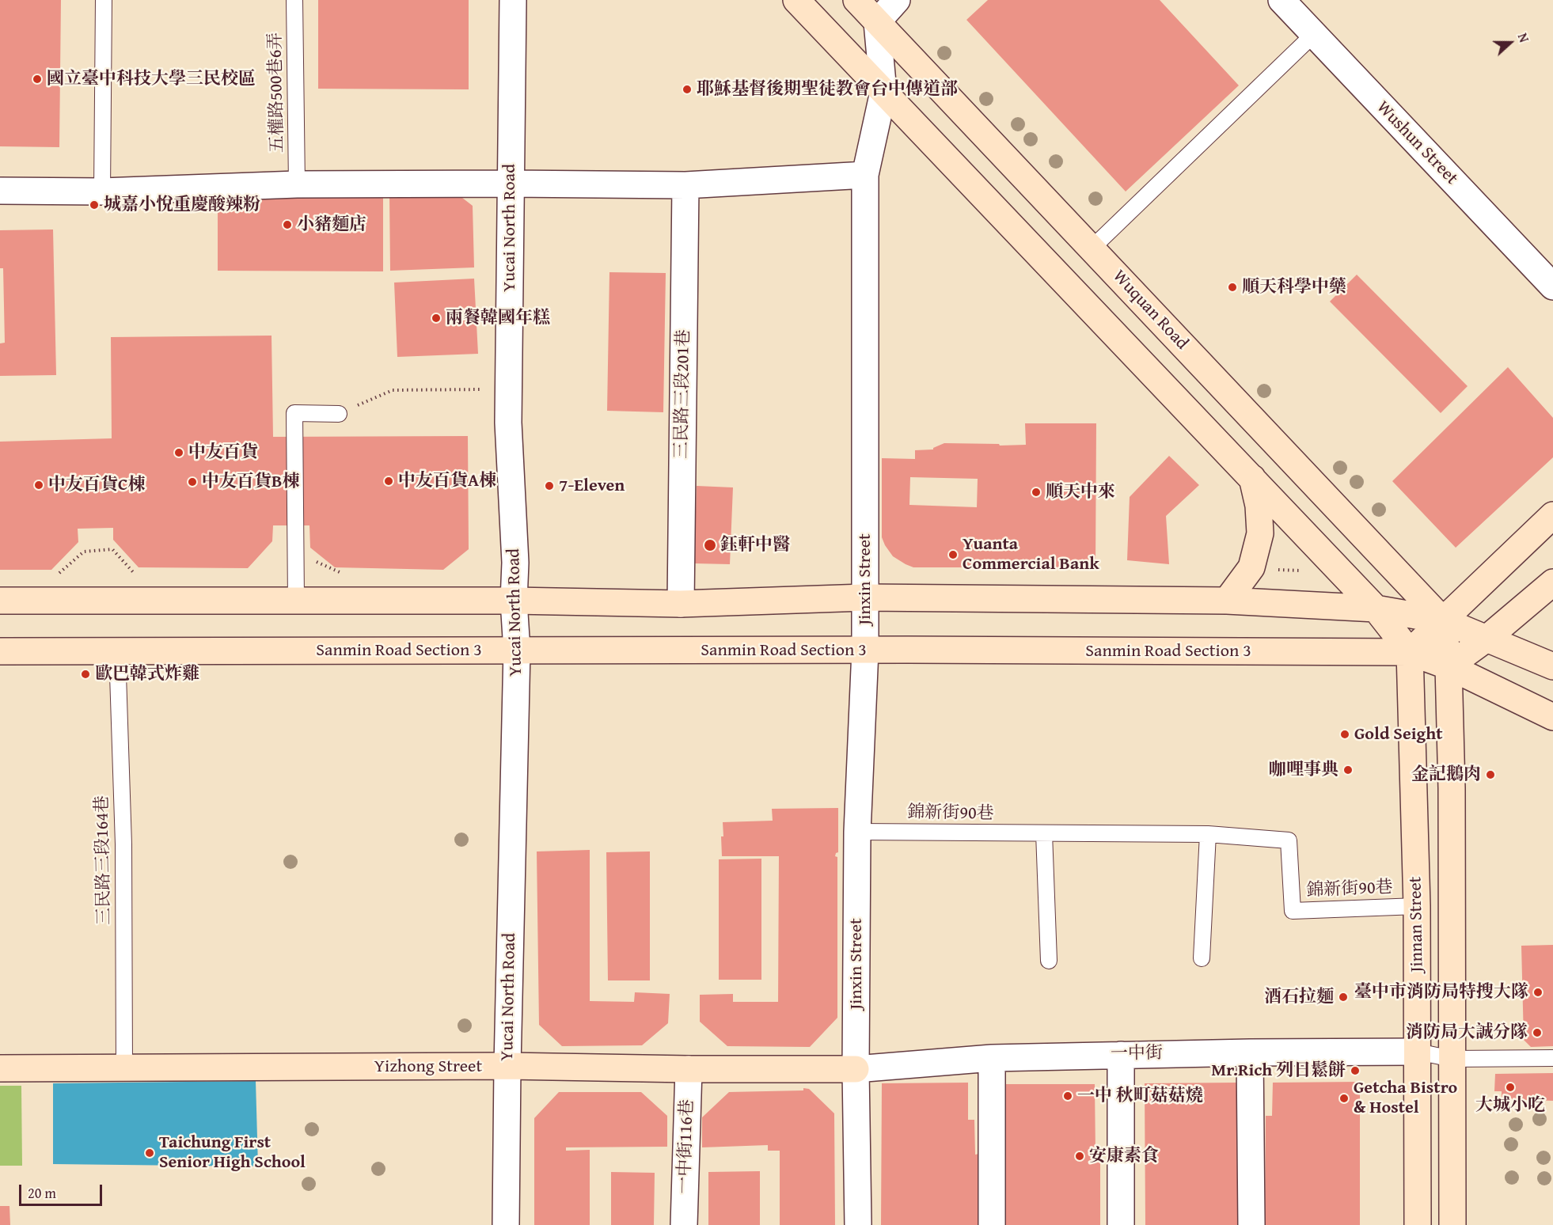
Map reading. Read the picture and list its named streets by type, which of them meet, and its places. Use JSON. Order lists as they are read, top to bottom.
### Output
{
  "streets": {
    "main road": [
      "Wuquan Road",
      "Sanmin Road Section 3",
      "Jinnan Street",
      "Yizhong Street"
    ],
    "street": [
      "Wushun Street",
      "Yucai North Road",
      "三民路三段201巷",
      "Jinxin Street",
      "一中街",
      "一中街116巷"
    ],
    "lane": ["五權路500巷6弄", "錦新街90巷", "三民路三段164巷"]
  },
  "crossings": [
    ["Yucai North Road", "Sanmin Road Section 3"],
    ["Yucai North Road", "Yizhong Street"],
    ["Wuquan Road", "Jinxin Street"],
    ["Wuquan Road", "Jinnan Street"],
    ["Jinxin Street", "Sanmin Road Section 3"],
    ["Jinxin Street", "錦新街90巷"],
    ["Jinxin Street", "一中街"],
    ["Jinxin Street", "Yizhong Street"],
    ["Sanmin Road Section 3", "三民路三段164巷"],
    ["Sanmin Road Section 3", "Jinnan Street"],
    ["錦新街90巷", "Jinnan Street"],
    ["三民路三段164巷", "Yizhong Street"],
    ["Jinnan Street", "一中街"],
    ["一中街", "Yizhong Street"],
    ["Yizhong Street", "一中街116巷"]
  ],
  "places": [
    "國立臺中科技大學三民校區",
    "耶穌基督後期聖徒教會台中傳道部",
    "城嘉小悅重慶酸辣粉",
    "小豬麵店",
    "順天科學中藥",
    "兩餐韓國年糕",
    "中友百貨",
    "中友百貨A棟",
    "中友百貨B棟",
    "中友百貨C棟",
    "7-Eleven",
    "順天中來",
    "鈺軒中醫",
    "Yuanta Commercial Bank",
    "歐巴韓式炸雞",
    "Gold Seight",
    "咖哩事典",
    "金記鵝肉",
    "臺中市消防局特搜大隊",
    "酒石拉麵",
    "消防局大誠分隊",
    "Mr.Rich 列日鬆餅",
    "大城小吃",
    "一中 秋町菇菇燒",
    "Getcha Bistro & Hostel",
    "Taichung First Senior High School",
    "安康素食"
  ],
  "scale_bar": "20 m",
  "north": "right"
}
